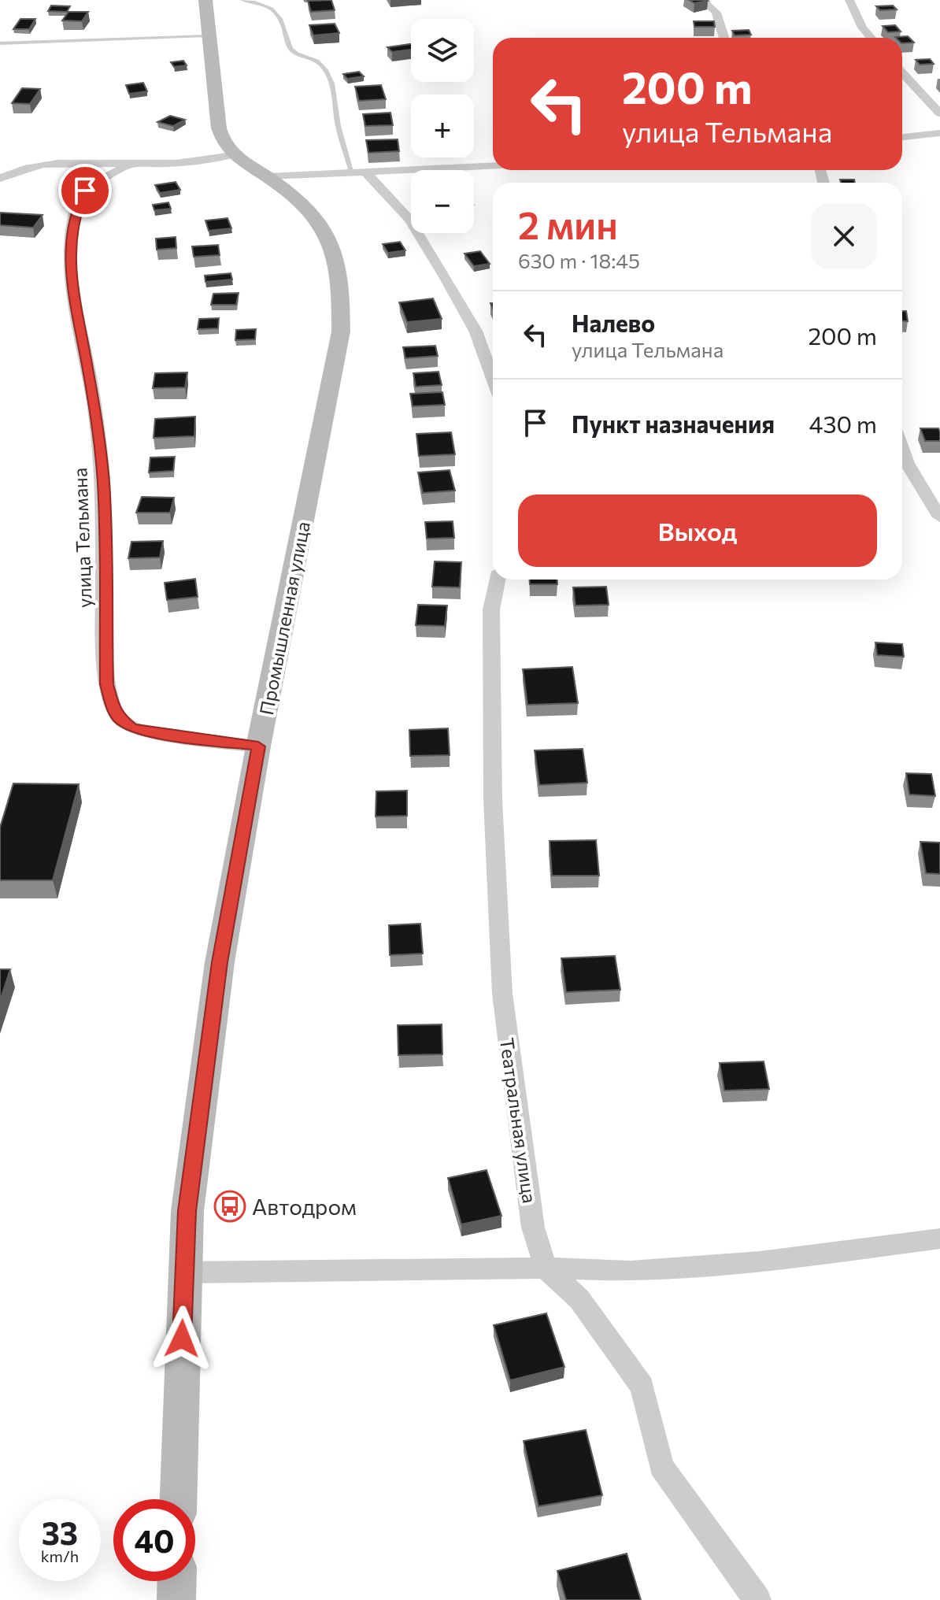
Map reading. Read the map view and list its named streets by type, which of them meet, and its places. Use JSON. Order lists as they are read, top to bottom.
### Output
{
  "streets": {
    "street": ["улица Тельмана", "Промышленная улица", "Театральная улица"]
  },
  "crossings": [
    ["улица Тельмана", "Промышленная улица"]
  ],
  "places": {
    "bus stop": ["Автодром"]
  },
  "page": {
    "map_buttons": ["+", "−"],
    "turn": ["200 m", "улица Тельмана"],
    "heading": ["2 мин", "630 m · 18:45"],
    "list": [
      {
        "name": "Налево",
        "note": "улица Тельмана",
        "value": "200 m"
      },
      {
        "name": "Пункт назначения",
        "value": "430 m"
      }
    ],
    "buttons": "Выход",
    "speed": "33 km/h",
    "limit": "40"
  }
}
